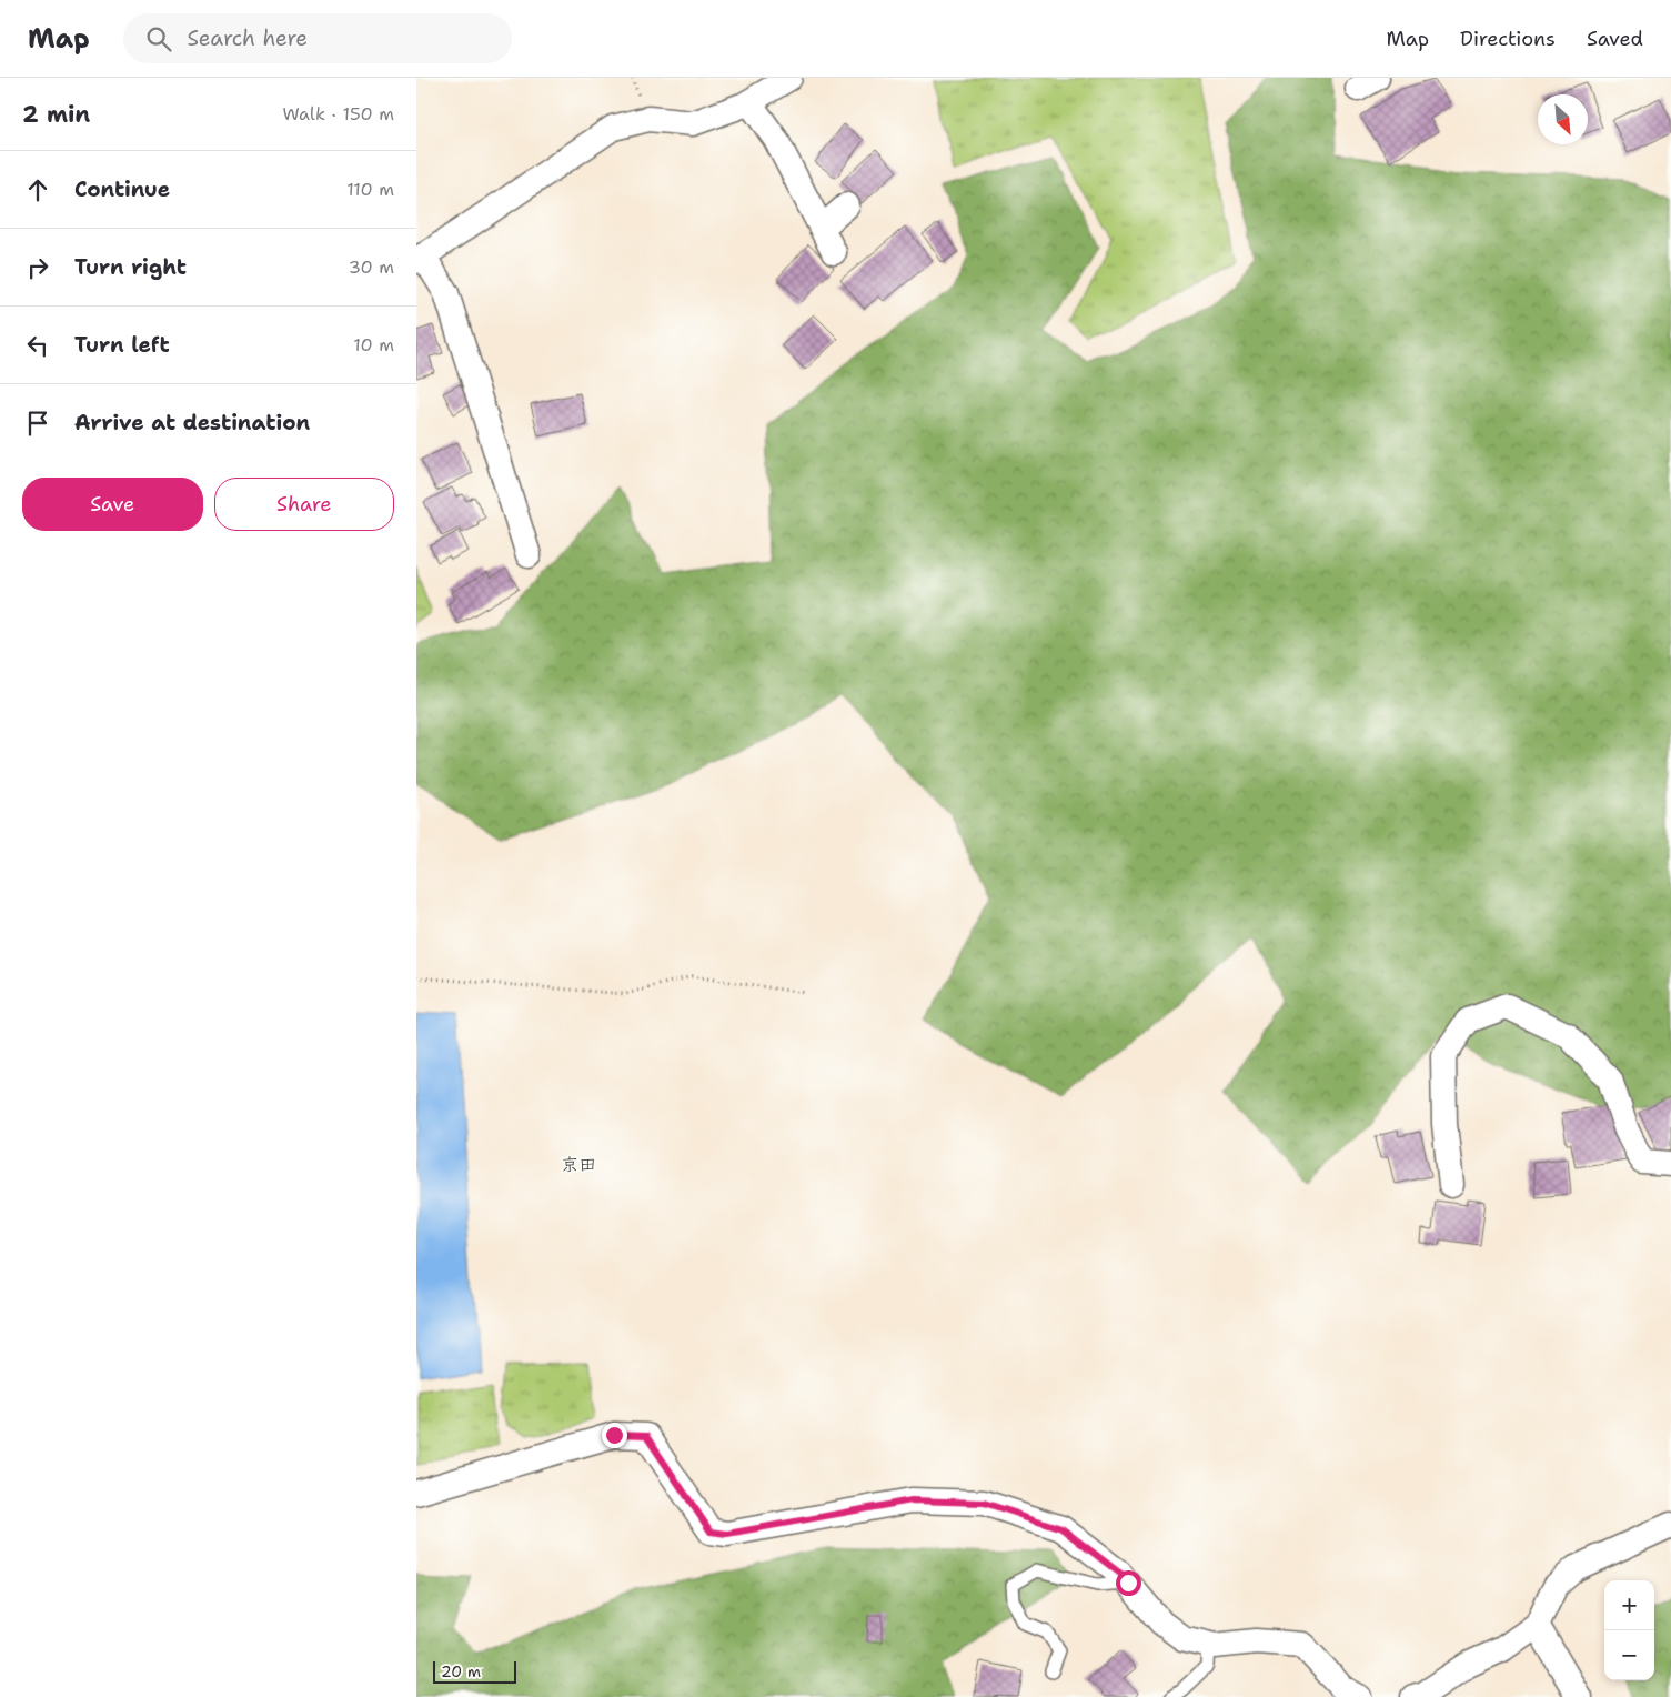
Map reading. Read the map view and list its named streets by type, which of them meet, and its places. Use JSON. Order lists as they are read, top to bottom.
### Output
{
  "districts": ["京田"],
  "scale_bar": "20 m",
  "north": "bottom right",
  "page": {
    "header": "Map",
    "search": "Search here",
    "nav": ["Map", "Directions", "Saved"],
    "heading": ["2 min", "Walk · 150 m"],
    "list": [
      ["Continue", "110 m"],
      ["Turn right", "30 m"],
      ["Turn left", "10 m"],
      "Arrive at destination"
    ],
    "buttons": ["Save", "Share"],
    "map_buttons": ["+", "−"],
    "scale": "20 m"
  }
}
